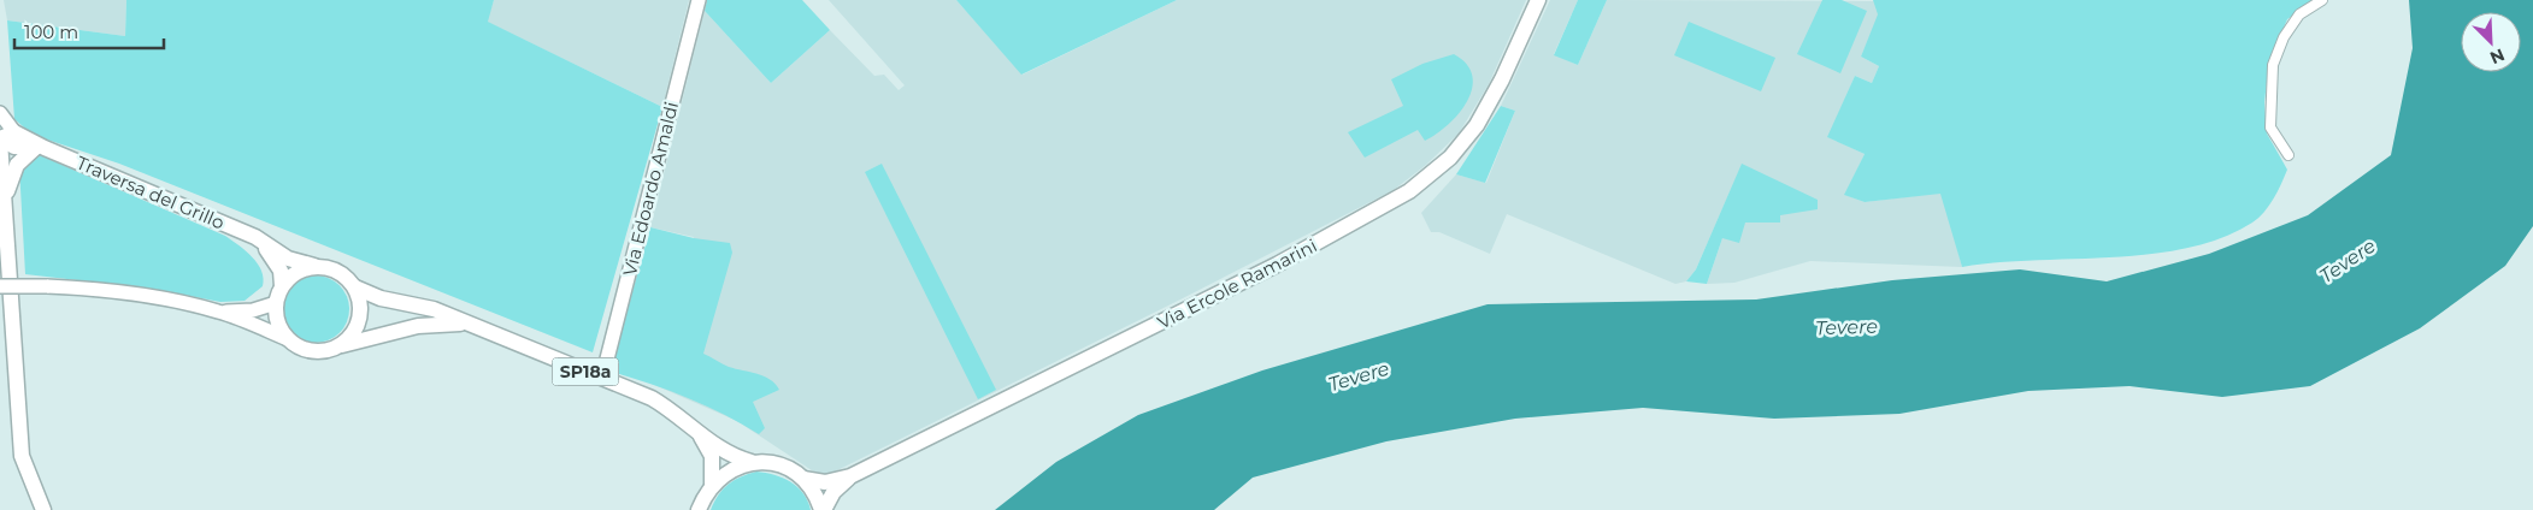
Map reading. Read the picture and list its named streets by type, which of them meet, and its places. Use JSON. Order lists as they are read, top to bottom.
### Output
{
  "streets": {
    "main road": ["Traversa del Grillo", "Via Ercole Ramarini", "SP18a"],
    "street": ["Via Edoardo Amaldi"]
  },
  "crossings": [
    ["Via Edoardo Amaldi", "SP18a"],
    ["Traversa del Grillo", "SP18a"],
    ["Via Ercole Ramarini", "SP18a"]
  ],
  "water": ["Tevere"],
  "scale_bar": "100 m",
  "north": "bottom right"
}
